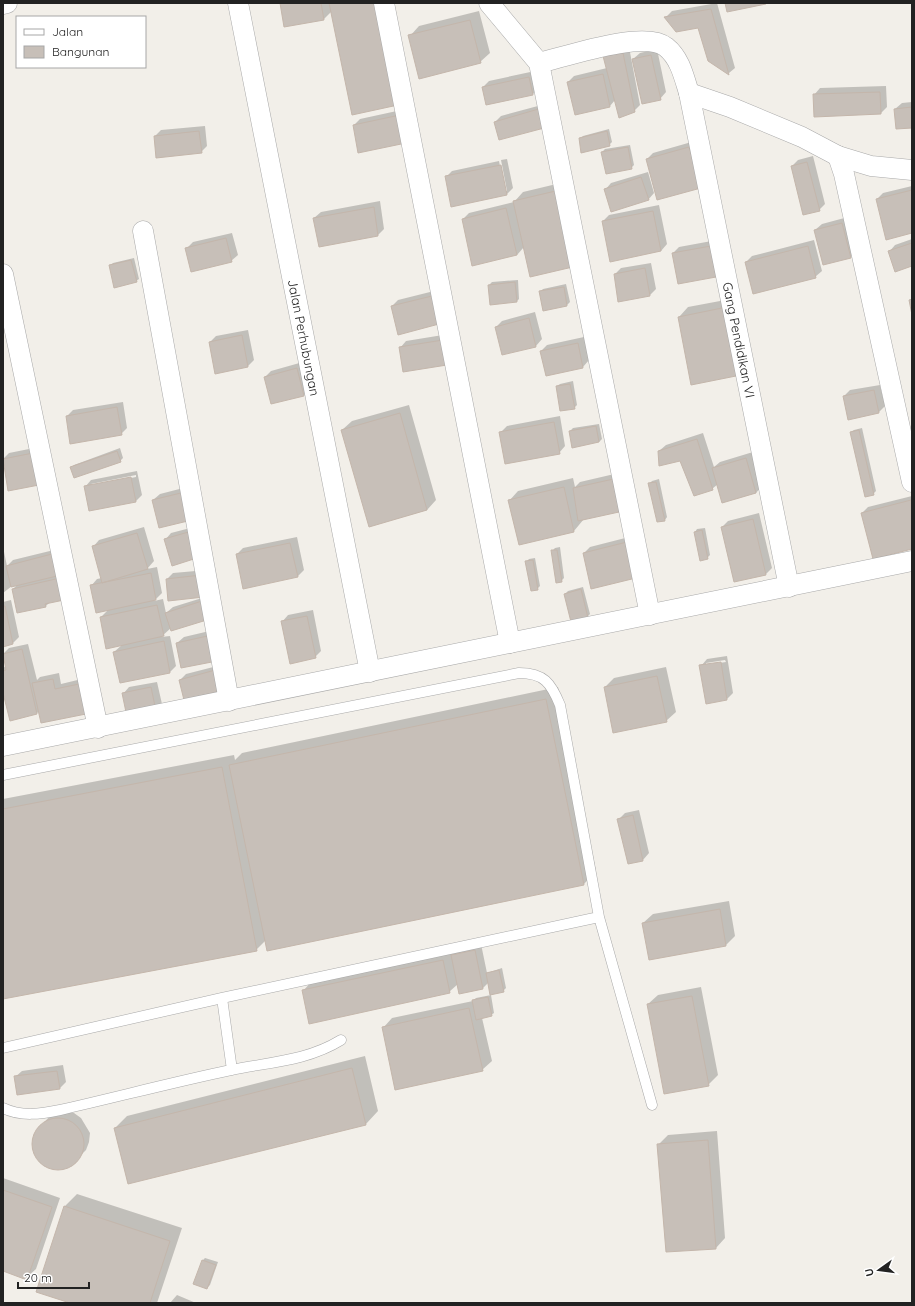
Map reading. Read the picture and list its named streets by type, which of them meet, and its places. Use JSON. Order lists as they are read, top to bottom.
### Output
{
  "streets": {
    "street": ["Jalan Perhubungan", "Gang Pendidikan VI"]
  },
  "legend": ["Jalan", "Bangunan"],
  "scale_bar": "20 m",
  "north": "left"
}
